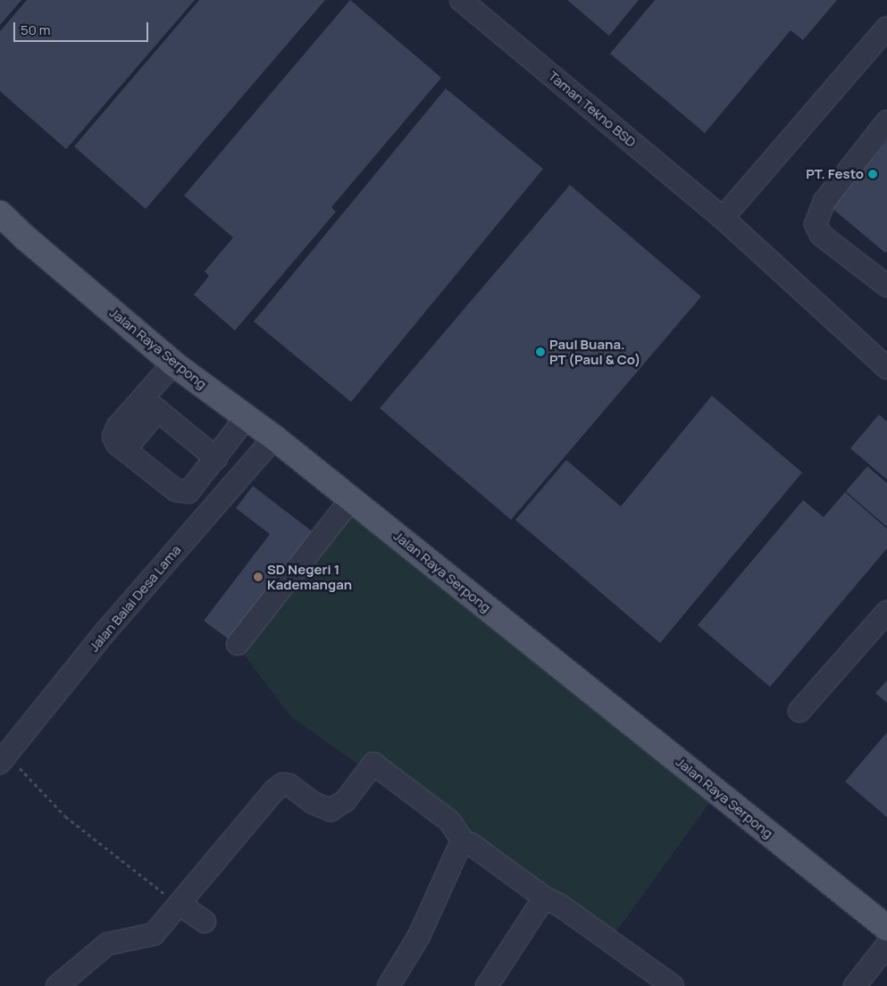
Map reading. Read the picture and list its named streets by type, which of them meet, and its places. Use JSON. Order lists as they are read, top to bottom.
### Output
{
  "streets": {
    "main road": ["Jalan Raya Serpong"],
    "street": ["Taman Tekno BSD", "Jalan Balai Desa Lama"]
  },
  "crossings": [
    ["Jalan Raya Serpong", "Jalan Balai Desa Lama"]
  ],
  "places": ["PT. Festo", "Paul Buana. PT (Paul & Co)", "SD Negeri 1 Kademangan"],
  "scale_bar": "50 m"
}
